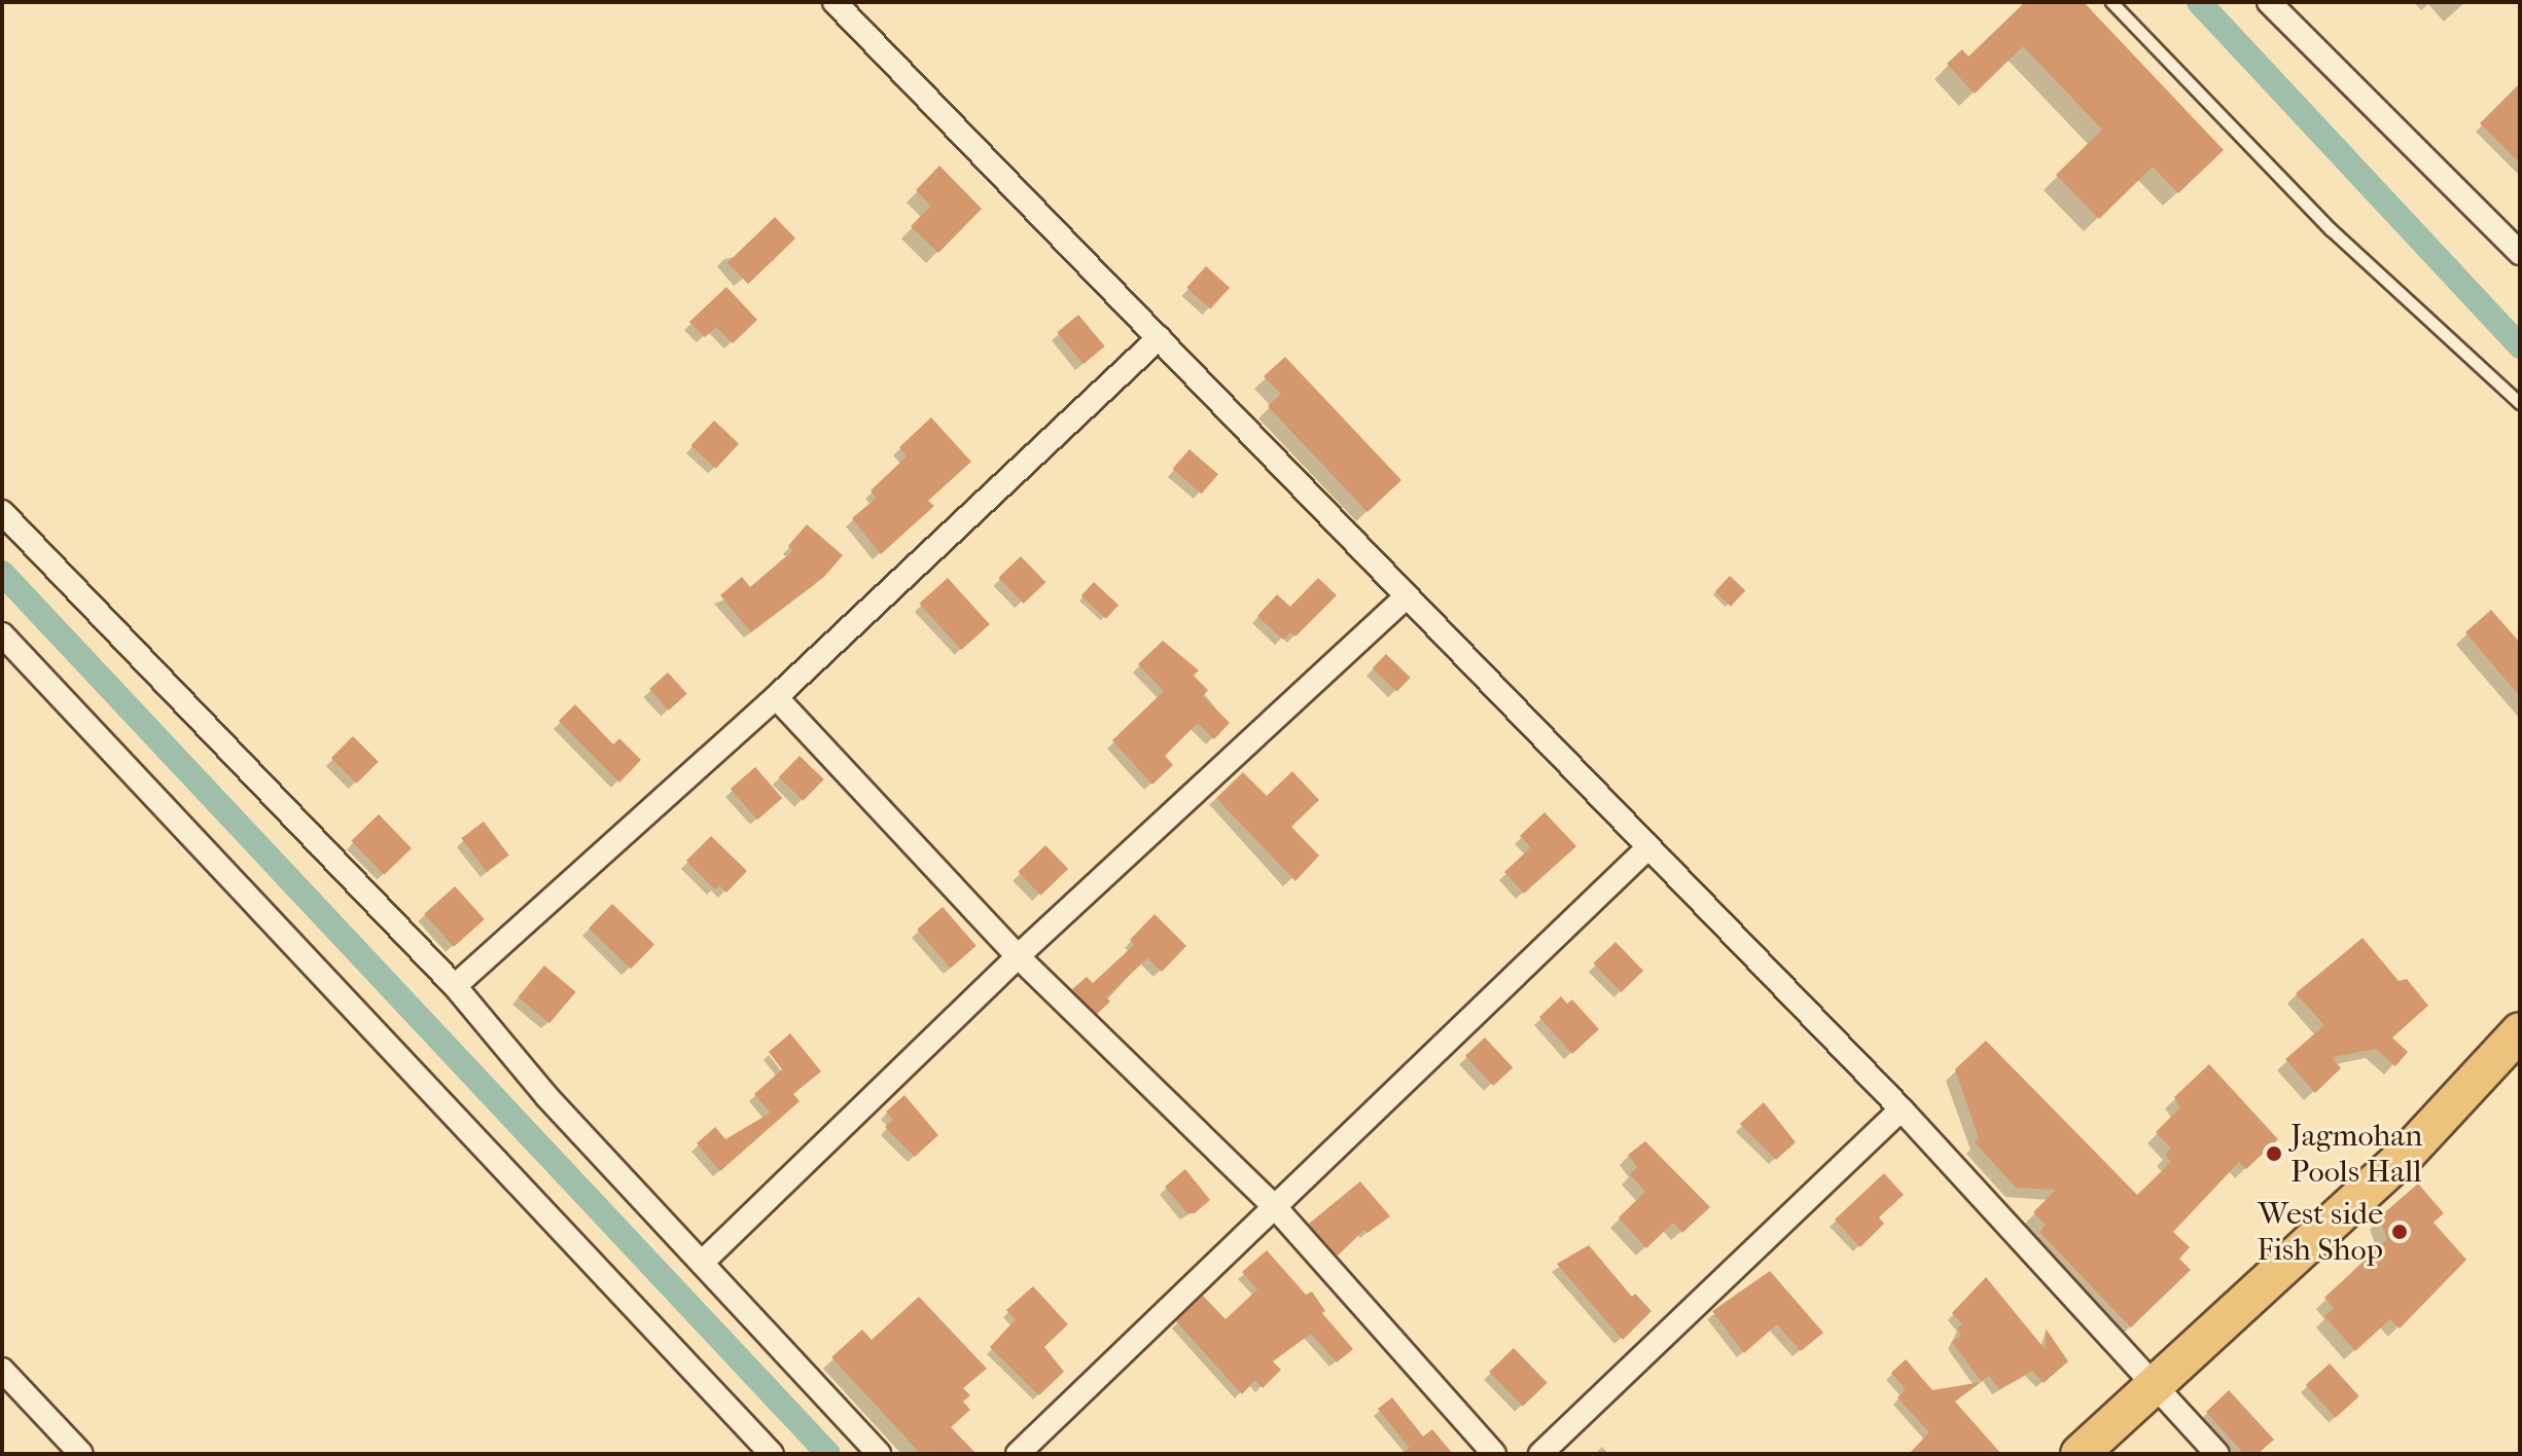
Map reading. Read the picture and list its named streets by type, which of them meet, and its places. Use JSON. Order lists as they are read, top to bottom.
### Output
{
  "places": ["Jagmohan Pools Hall", "West side Fish Shop"]
}
